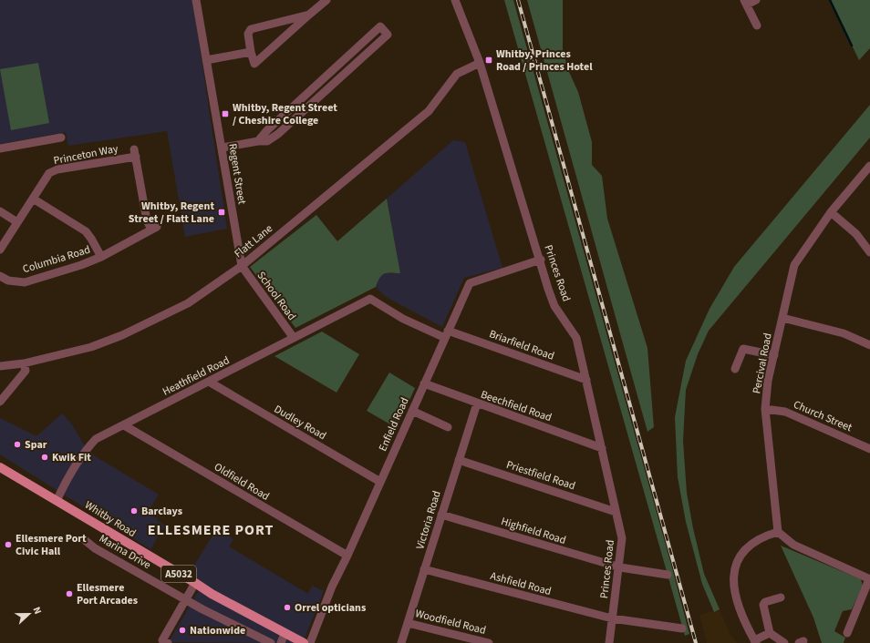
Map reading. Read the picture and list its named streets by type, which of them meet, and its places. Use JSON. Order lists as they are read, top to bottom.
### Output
{
  "streets": {
    "main road": ["Whitby Road", "A5032"],
    "street": [
      "Princeton Way",
      "Regent Street",
      "Flatt Lane",
      "Columbia Road",
      "Princes Road",
      "School Road",
      "Briarfield Road",
      "Percival Road",
      "Heathfield Road",
      "Beechfield Road",
      "Church Street",
      "Dudley Road",
      "Enfield Road",
      "Priestfield Road",
      "Oldfield Road",
      "Victoria Road",
      "Highfield Road",
      "Marina Drive",
      "Ashfield Road",
      "Woodfield Road"
    ]
  },
  "crossings": [
    ["Princeton Way", "Columbia Road"],
    ["Regent Street", "Flatt Lane"],
    ["Regent Street", "School Road"],
    ["Flatt Lane", "Princes Road"],
    ["Flatt Lane", "School Road"],
    ["Princes Road", "Briarfield Road"],
    ["Princes Road", "Beechfield Road"],
    ["Princes Road", "Enfield Road"],
    ["Princes Road", "Priestfield Road"],
    ["Princes Road", "Highfield Road"],
    ["Princes Road", "Ashfield Road"],
    ["School Road", "Heathfield Road"],
    ["Briarfield Road", "Heathfield Road"],
    ["Briarfield Road", "Enfield Road"],
    ["Percival Road", "Church Street"],
    ["Heathfield Road", "Dudley Road"],
    ["Heathfield Road", "Oldfield Road"],
    ["Heathfield Road", "Whitby Road"],
    ["Beechfield Road", "Enfield Road"],
    ["Beechfield Road", "Victoria Road"],
    ["Dudley Road", "Enfield Road"],
    ["Enfield Road", "Oldfield Road"],
    ["Priestfield Road", "Victoria Road"],
    ["Victoria Road", "Highfield Road"],
    ["Victoria Road", "Ashfield Road"],
    ["Victoria Road", "Woodfield Road"]
  ],
  "districts": ["ELLESMERE PORT"],
  "places": {
    "transit": ["Whitby, Princes Road / Princes Hotel", "Whitby, Regent Street / Cheshire College", "Whitby, Regent Street / Flatt Lane"],
    "other": [
      "Spar",
      "Kwik Fit",
      "Barclays",
      "Ellesmere Port Civic Hall",
      "Ellesmere Port Arcades",
      "Orrel opticians",
      "Nationwide"
    ]
  },
  "north": "right"
}
